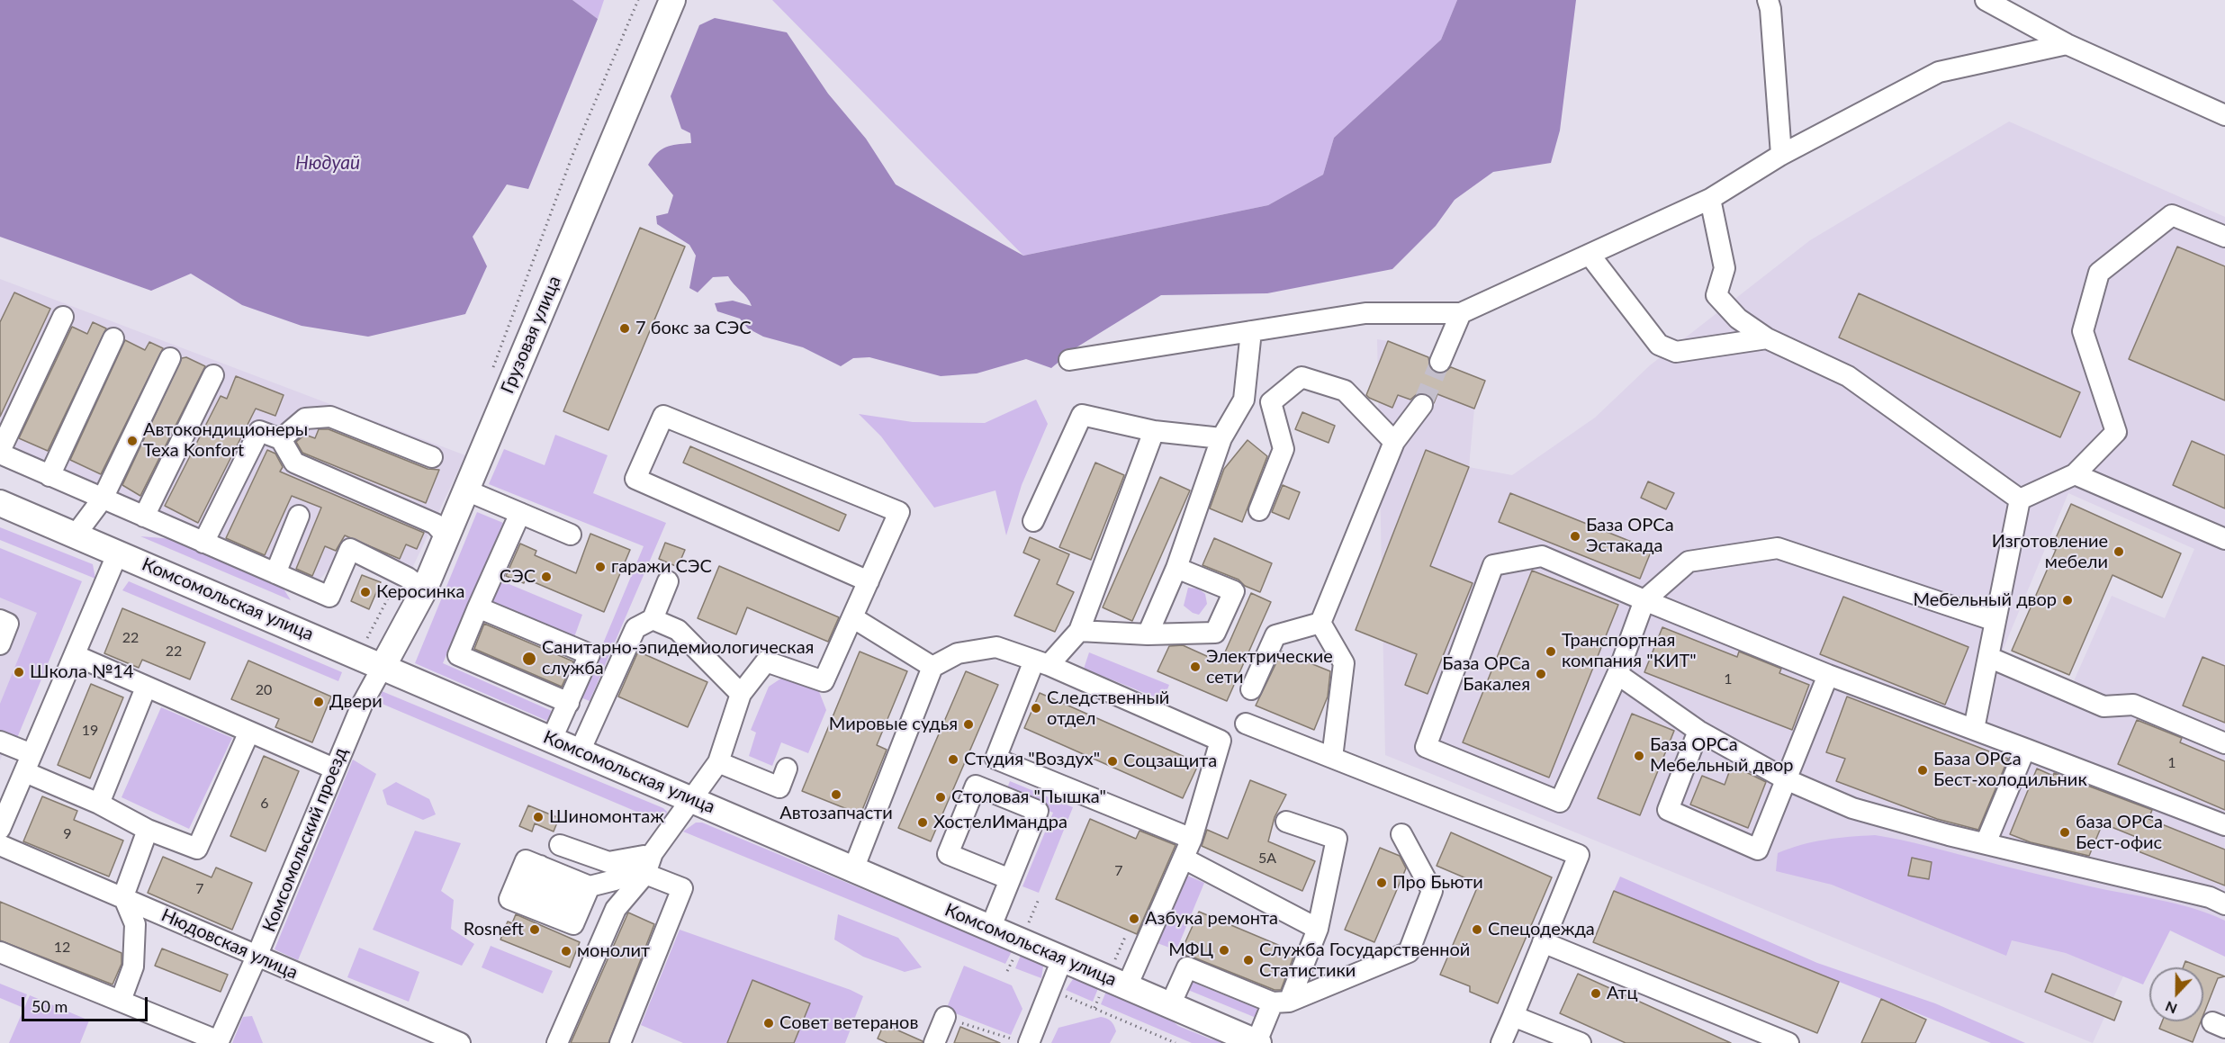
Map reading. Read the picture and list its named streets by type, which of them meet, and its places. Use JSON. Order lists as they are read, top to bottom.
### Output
{
  "streets": {
    "main road": ["Грузовая улица", "Комсомольская улица"],
    "street": ["Комсомольский проезд", "Нюдовская улица"]
  },
  "crossings": [
    ["Грузовая улица", "Комсомольская улица"],
    ["Грузовая улица", "Комсомольский проезд"],
    ["Комсомольская улица", "Комсомольский проезд"],
    ["Комсомольский проезд", "Нюдовская улица"]
  ],
  "water": ["Нюдуай"],
  "places": [
    "7 бокс за СЭС",
    "Автокондиционеры Texa Konfort",
    "База ОРСа Эстакада",
    "Изготовление мебели",
    "гаражи СЭС",
    "СЭС",
    "Керосинка",
    "Мебельный двор",
    "Транспортная компания \"КИТ\"",
    "Санитарно-эпидемиологическая служба",
    "Электрические сети",
    "Школа №14",
    "База ОРСа Бакалея",
    "Двери",
    "Следственный отдел",
    "Мировые судья",
    "База ОРСа Мебельный двор",
    "Студия \"Воздух\"",
    "Соцзащита",
    "База ОРСа Бест-холодильник",
    "Автозапчасти",
    "Столовая \"Пышка\"",
    "Шиномонтаж",
    "ХостелИмандра",
    "база ОРСа Бест-офис",
    "Про Бьюти",
    "Азбука ремонта",
    "Rosneft",
    "Спецодежда",
    "МФЦ",
    "монолит",
    "Служба Государственной Статистики",
    "Атц",
    "Совет ветеранов"
  ],
  "house_numbers": [
    "22",
    "22",
    "1",
    "20",
    "19",
    "1",
    "6",
    "9",
    "5А",
    "7",
    "7",
    "12"
  ],
  "scale_bar": "50 m",
  "north": "bottom"
}
